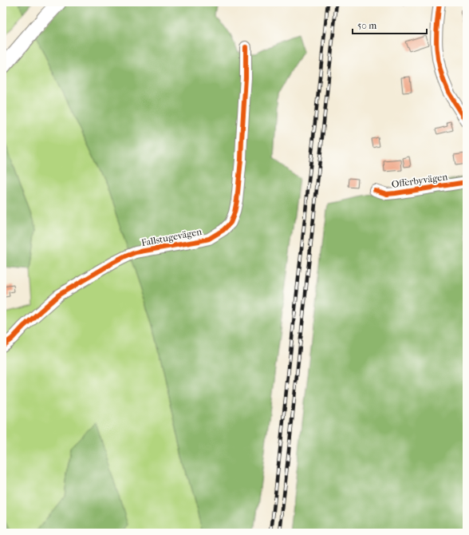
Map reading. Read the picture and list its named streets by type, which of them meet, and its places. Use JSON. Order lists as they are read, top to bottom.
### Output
{
  "streets": {
    "street": ["Offerbyvägen", "Fallstugevägen"]
  },
  "scale_bar": "50 m"
}
